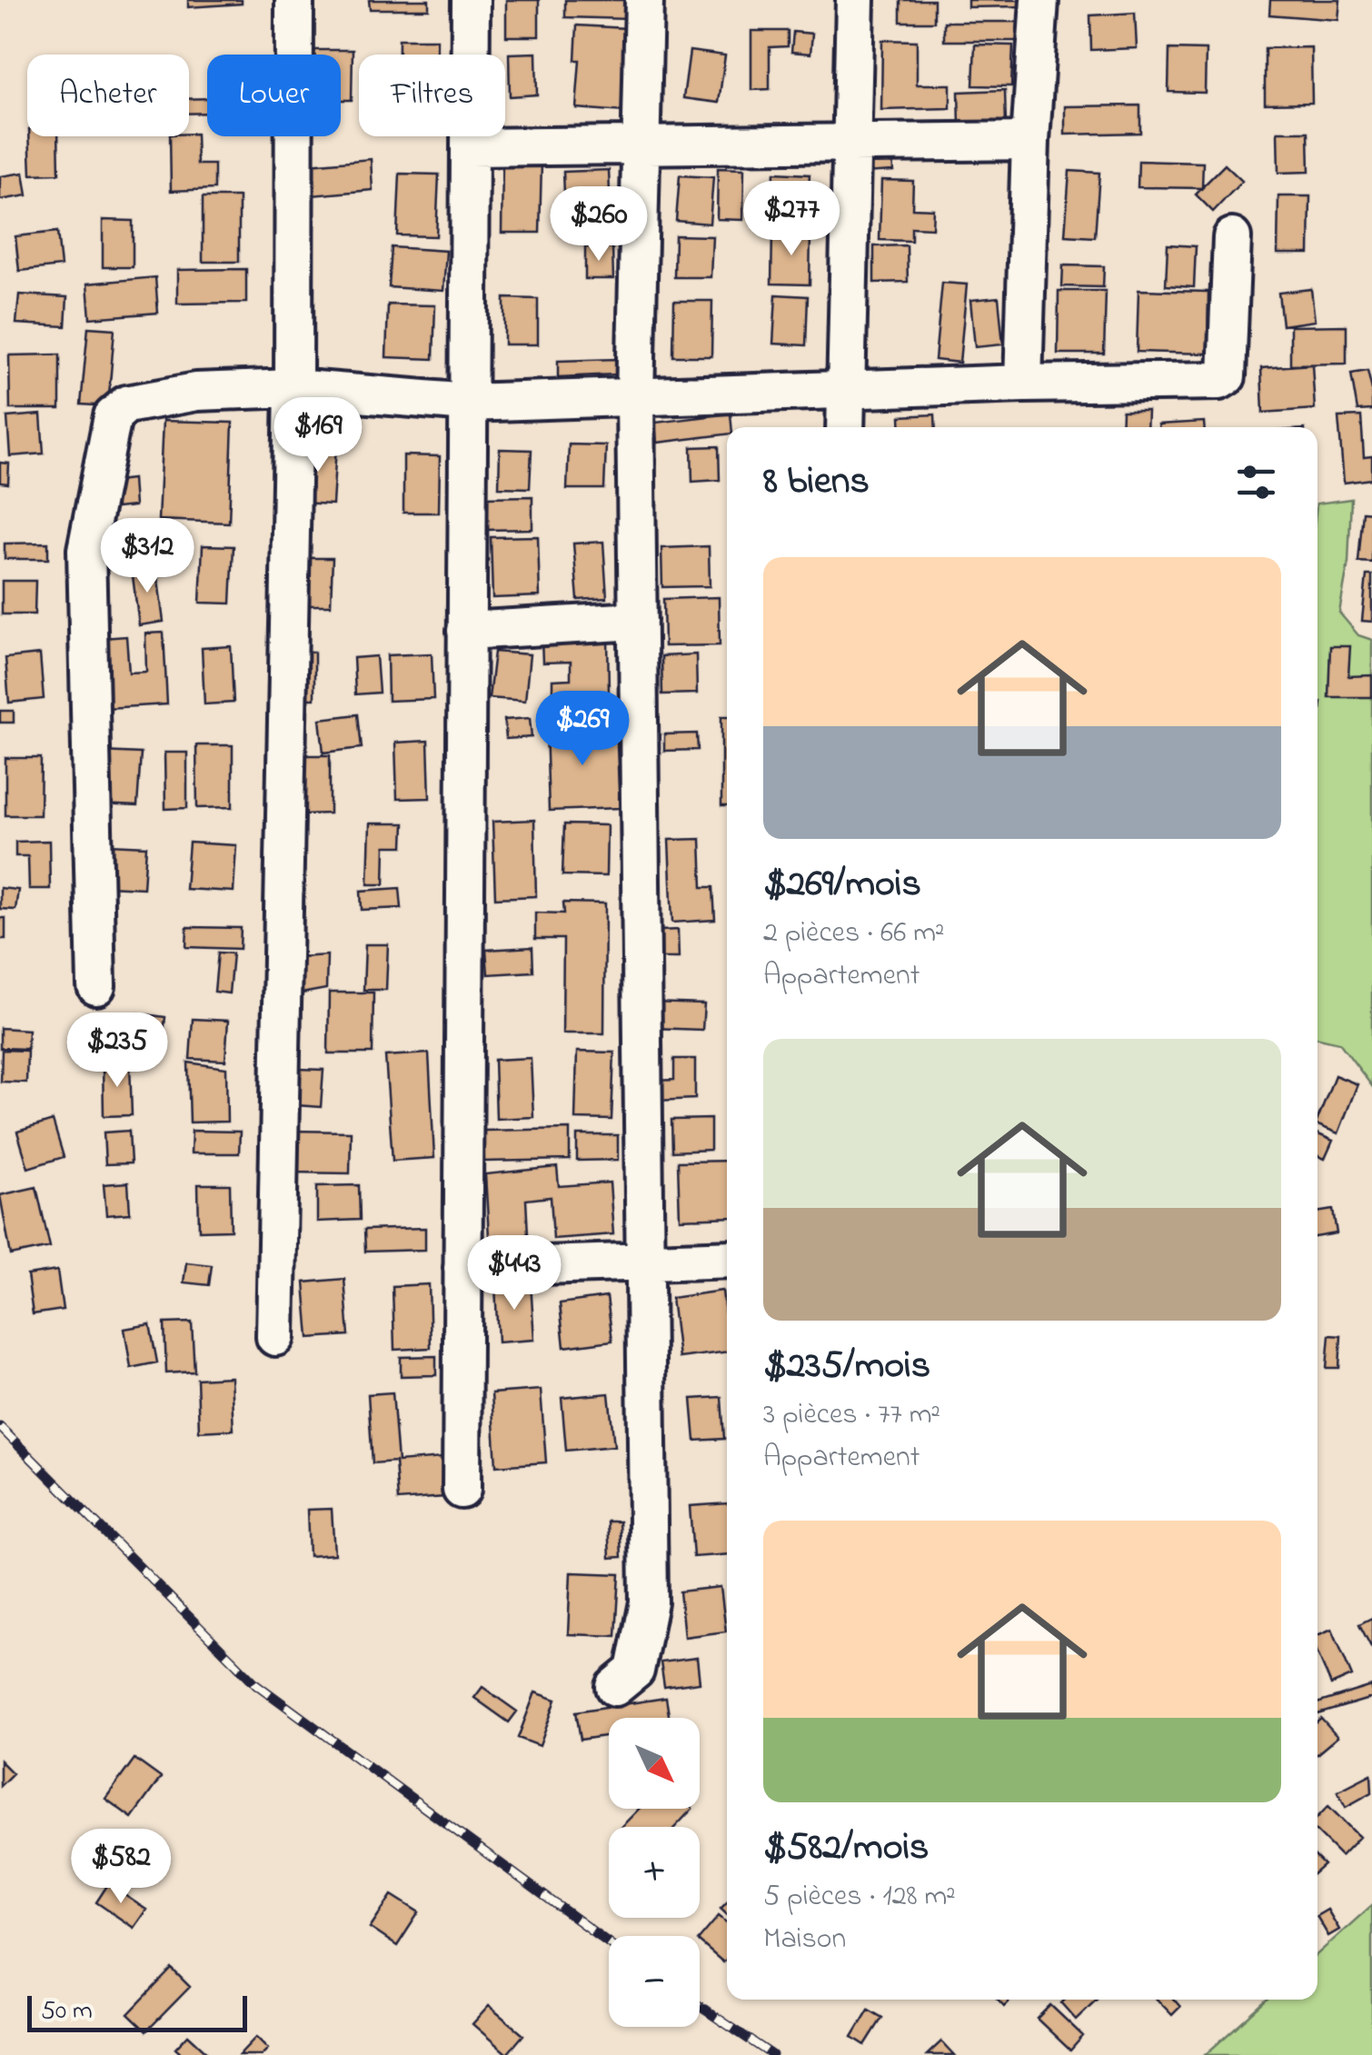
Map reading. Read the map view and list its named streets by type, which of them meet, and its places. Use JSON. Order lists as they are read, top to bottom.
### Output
{
  "scale_bar": "50 m",
  "north": "bottom right",
  "page": {
    "chip": ["Acheter", "Louer", "Filtres"],
    "price": [
      "$277",
      "$260",
      "$169",
      "$312",
      "$269",
      "$235",
      "$443",
      "$582"
    ],
    "heading": "8 biens",
    "list": [
      {
        "name": "$269/mois",
        "note": "2 pièces · 66 m² · Appartement"
      },
      {
        "name": "$235/mois",
        "note": "3 pièces · 77 m² · Appartement"
      },
      {
        "name": "$582/mois",
        "note": "5 pièces · 128 m² · Maison"
      }
    ],
    "map_buttons": ["+", "−"],
    "scale": "50 m"
  }
}
